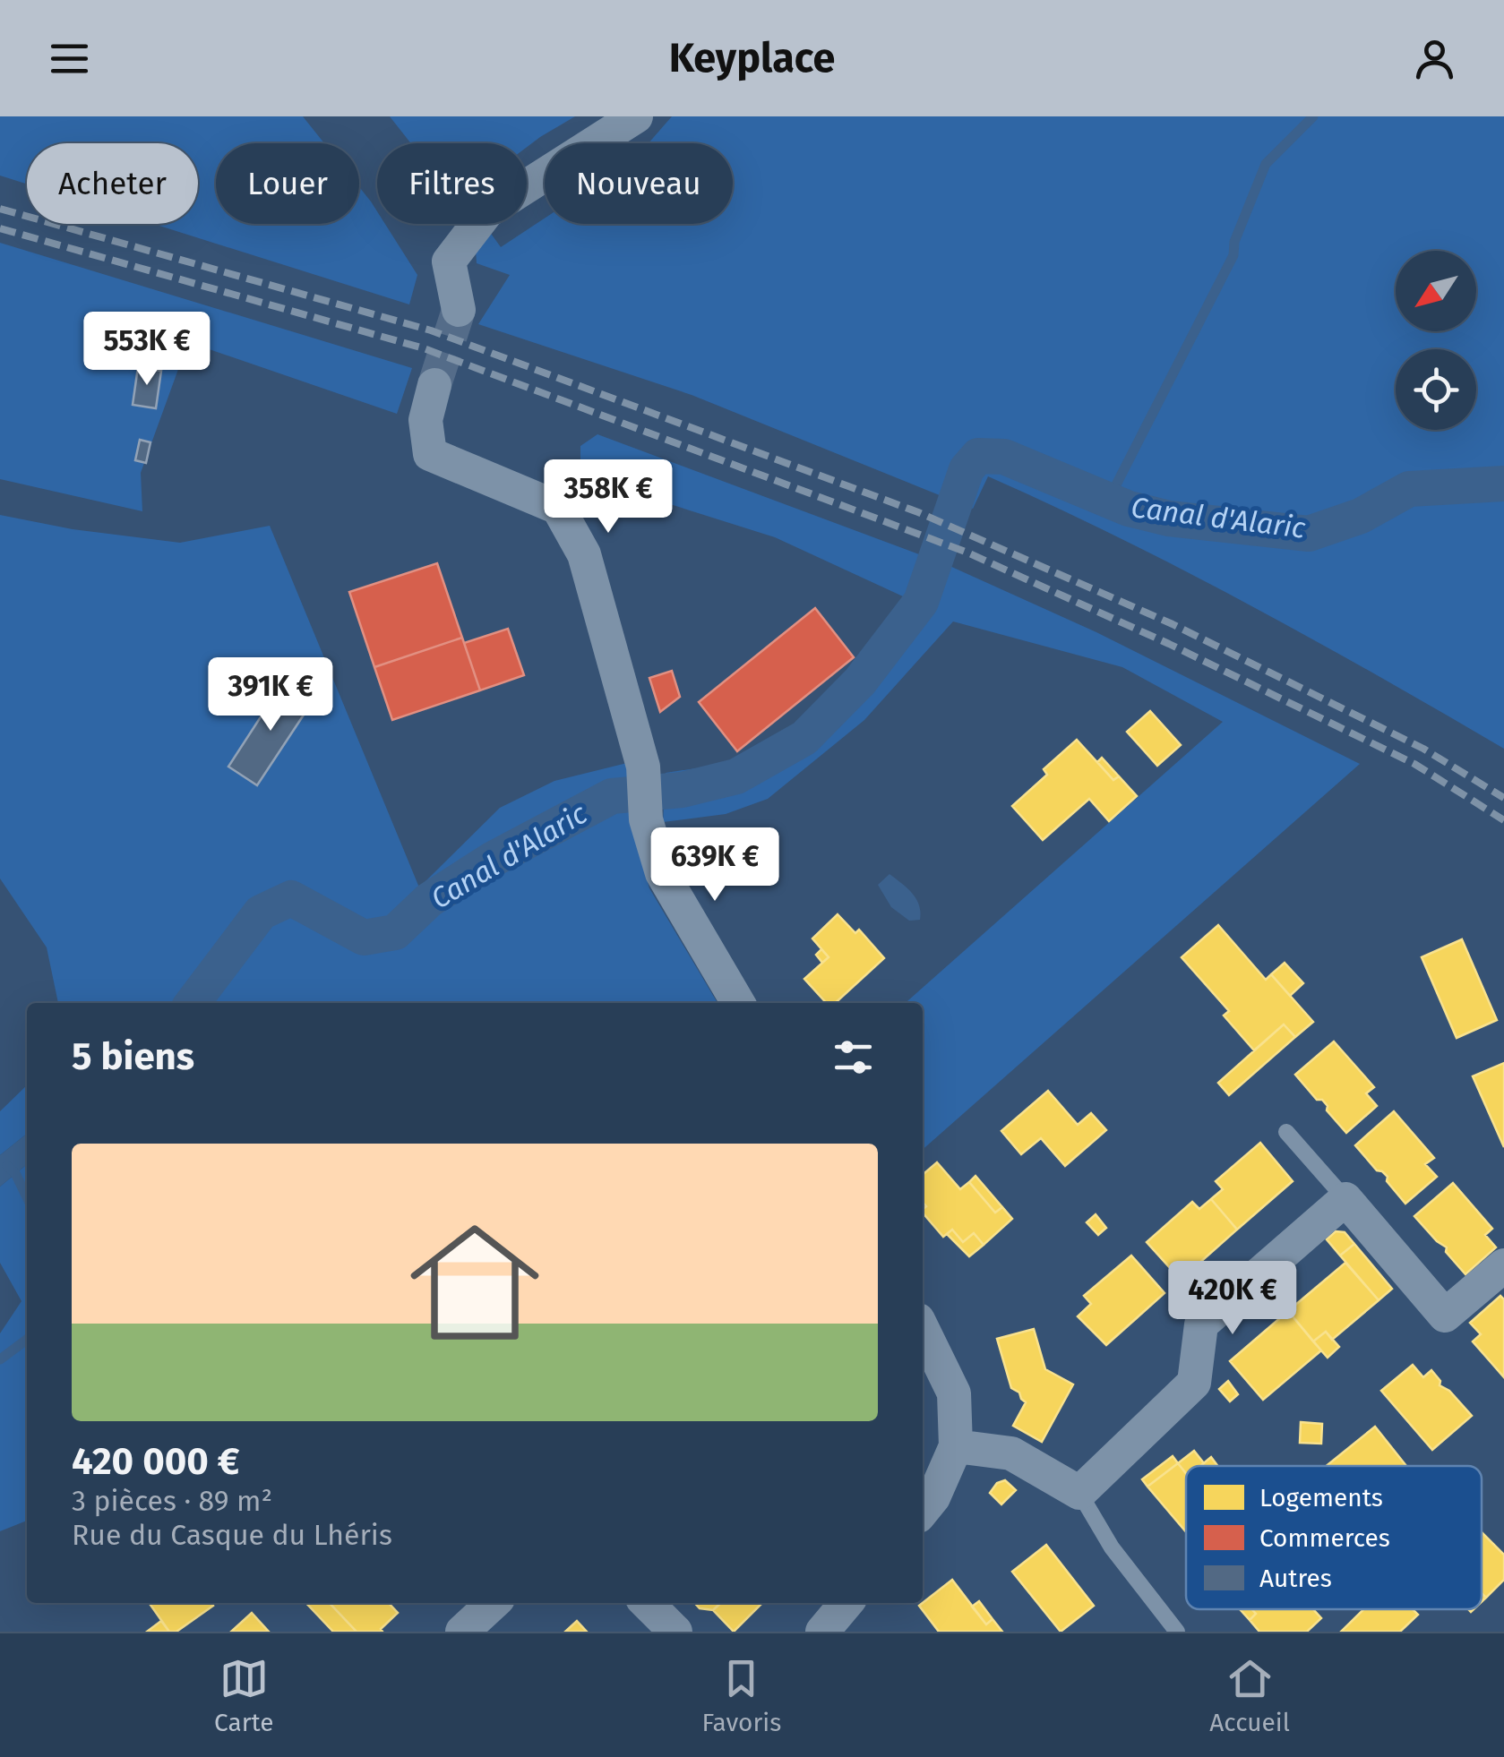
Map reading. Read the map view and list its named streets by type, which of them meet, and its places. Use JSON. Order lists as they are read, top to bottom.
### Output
{
  "water": ["Canal d'Alaric"],
  "legend": ["Logements", "Commerces", "Autres"],
  "north": "bottom left",
  "page": {
    "header": "Keyplace",
    "chip": [
      "Acheter",
      "Louer",
      "Filtres",
      "Nouveau"
    ],
    "price": [
      "553K €",
      "358K €",
      "391K €",
      "639K €",
      "420K €"
    ],
    "heading": "5 biens",
    "list": [
      {
        "name": "420 000 €",
        "note": "3 pièces · 89 m² · Rue du Casque du Lhéris"
      }
    ],
    "tabs": ["Carte", "Favoris", "Accueil"]
  }
}
